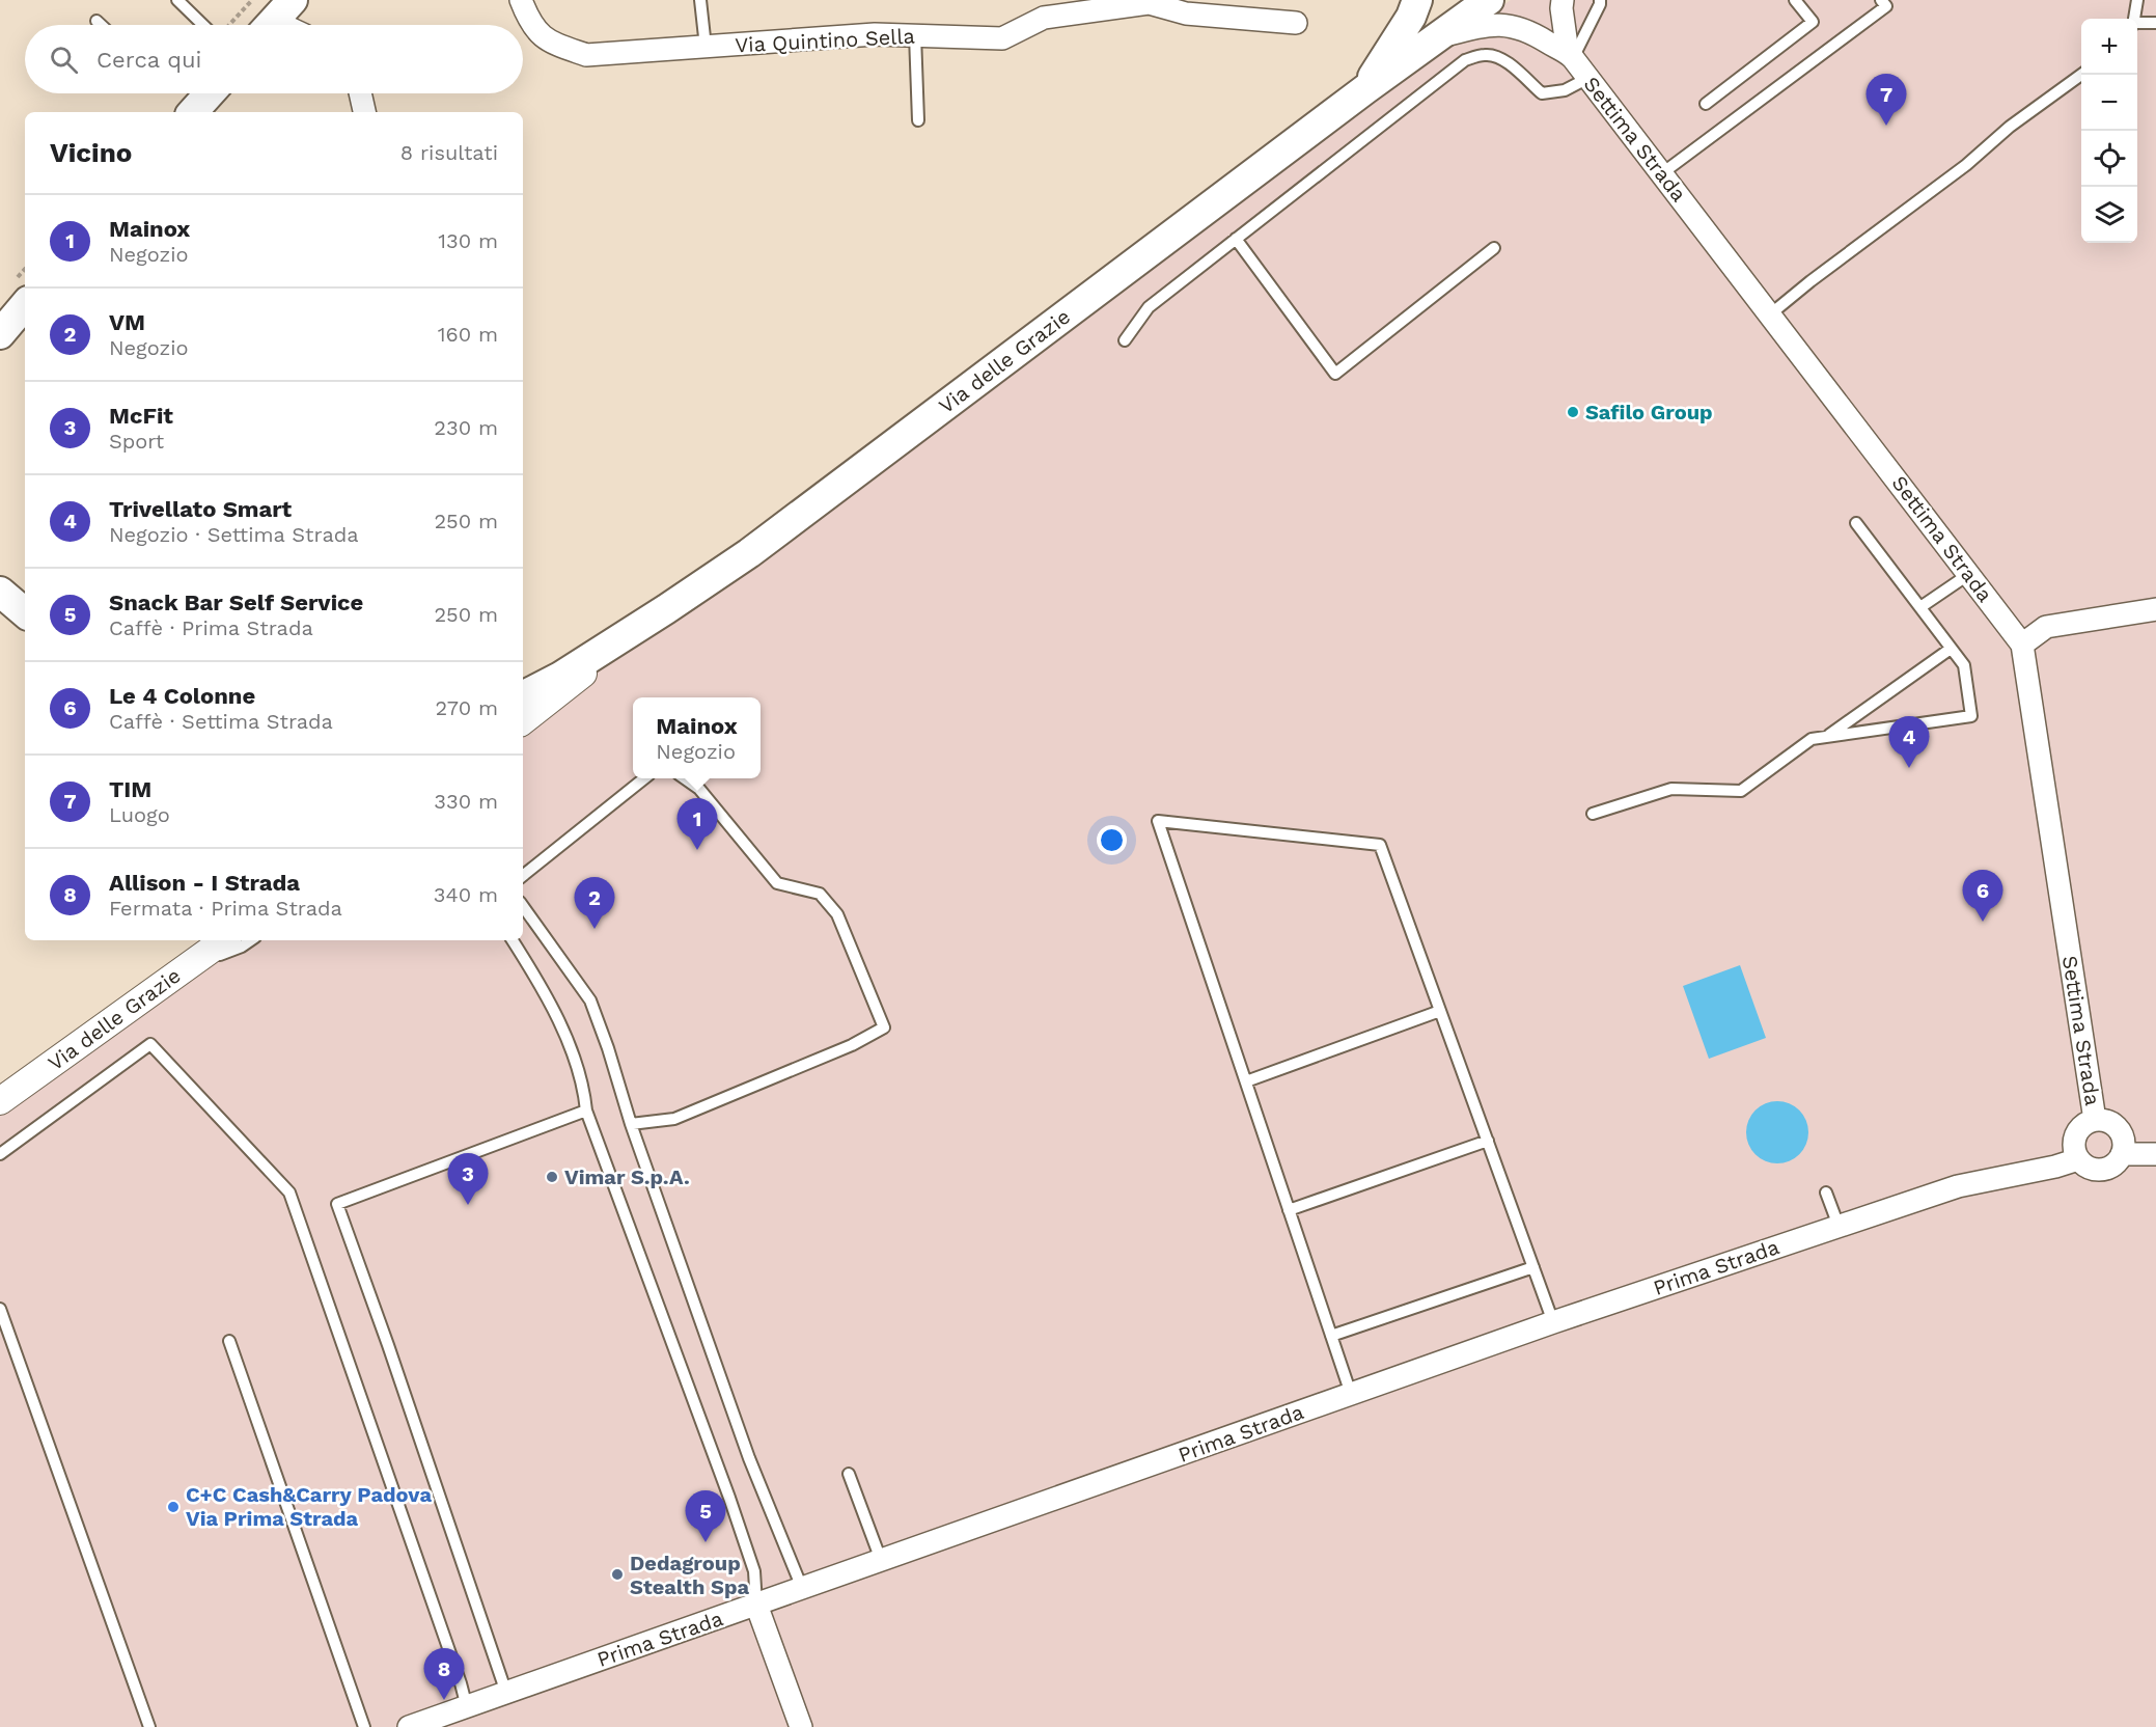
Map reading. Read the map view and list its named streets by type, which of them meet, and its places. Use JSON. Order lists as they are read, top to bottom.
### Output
{
  "streets": {
    "main road": ["Via delle Grazie"],
    "street": ["Via Quintino Sella", "Settima Strada", "Prima Strada"]
  },
  "crossings": [
    ["Settima Strada", "Via delle Grazie"],
    ["Settima Strada", "Prima Strada"]
  ],
  "places": [
    "Safilo Group",
    "Vimar S.p.A.",
    "C+C Cash&Carry Padova Via Prima Strada",
    "Dedagroup Stealth Spa"
  ],
  "page": {
    "map_buttons": ["+", "−"],
    "search": "Cerca qui",
    "pins": [
      "7",
      "4",
      "1",
      "6",
      "2",
      "3",
      "5",
      "8"
    ],
    "heading": ["Vicino", "8 risultati"],
    "list": [
      {
        "mark": "1",
        "name": "Mainox",
        "note": "Negozio",
        "value": "130 m"
      },
      {
        "mark": "2",
        "name": "VM",
        "note": "Negozio",
        "value": "160 m"
      },
      {
        "mark": "3",
        "name": "McFit",
        "note": "Sport",
        "value": "230 m"
      },
      {
        "mark": "4",
        "name": "Trivellato Smart",
        "note": "Negozio · Settima Strada",
        "value": "250 m"
      },
      {
        "mark": "5",
        "name": "Snack Bar Self Service",
        "note": "Caffè · Prima Strada",
        "value": "250 m"
      },
      {
        "mark": "6",
        "name": "Le 4 Colonne",
        "note": "Caffè · Settima Strada",
        "value": "270 m"
      },
      {
        "mark": "7",
        "name": "TIM",
        "note": "Luogo",
        "value": "330 m"
      },
      {
        "mark": "8",
        "name": "Allison - I Strada",
        "note": "Fermata · Prima Strada",
        "value": "340 m"
      }
    ],
    "popup": ["Mainox", "Negozio"]
  }
}
